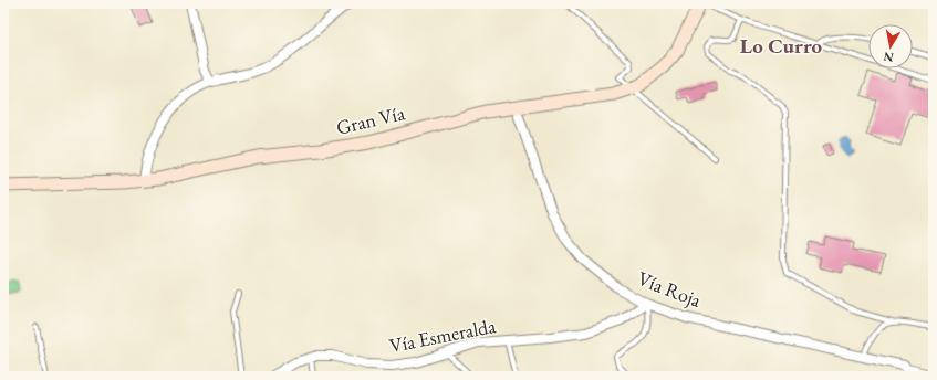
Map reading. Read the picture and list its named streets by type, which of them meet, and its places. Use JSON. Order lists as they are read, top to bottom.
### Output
{
  "streets": {
    "main road": ["Gran Vía"],
    "street": ["Vía Roja", "Vía Esmeralda"]
  },
  "crossings": [
    ["Gran Vía", "Vía Roja"],
    ["Vía Roja", "Vía Esmeralda"]
  ],
  "districts": ["Lo Curro"],
  "north": "bottom"
}
